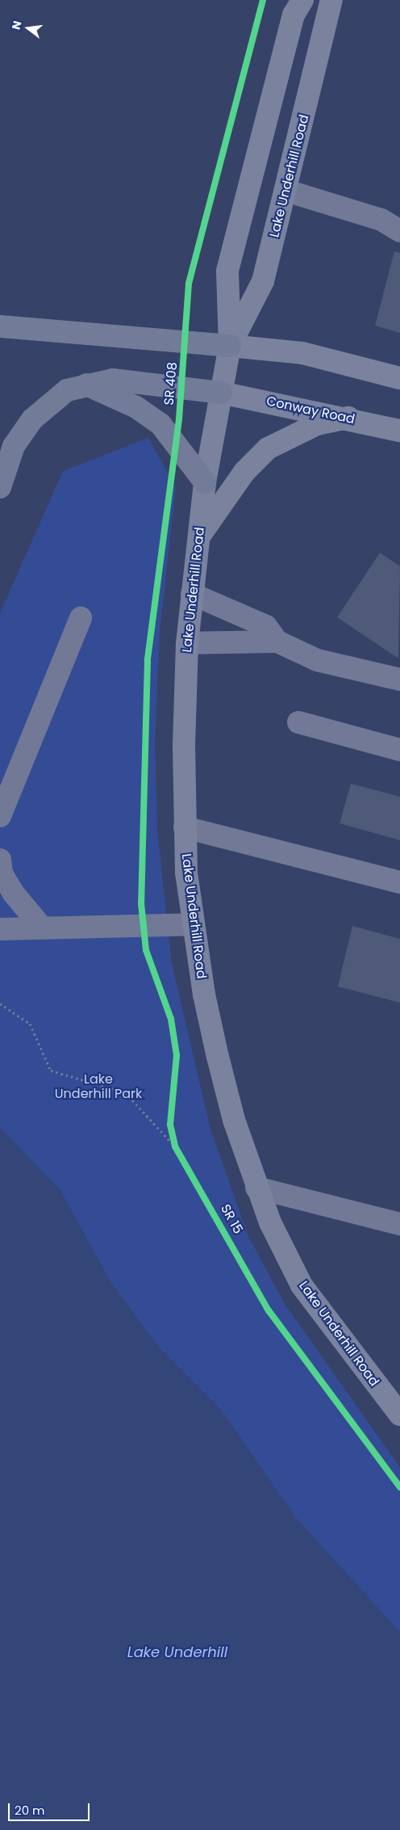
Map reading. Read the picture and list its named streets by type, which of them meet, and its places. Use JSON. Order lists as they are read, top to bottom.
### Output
{
  "streets": {
    "main road": ["Lake Underhill Road", "Conway Road"],
    "cycle path": ["SR 408"]
  },
  "crossings": [
    ["Lake Underhill Road", "Conway Road"]
  ],
  "water": ["Lake Underhill"],
  "parks": ["Lake Underhill Park"],
  "scale_bar": "20 m",
  "north": "left"
}
